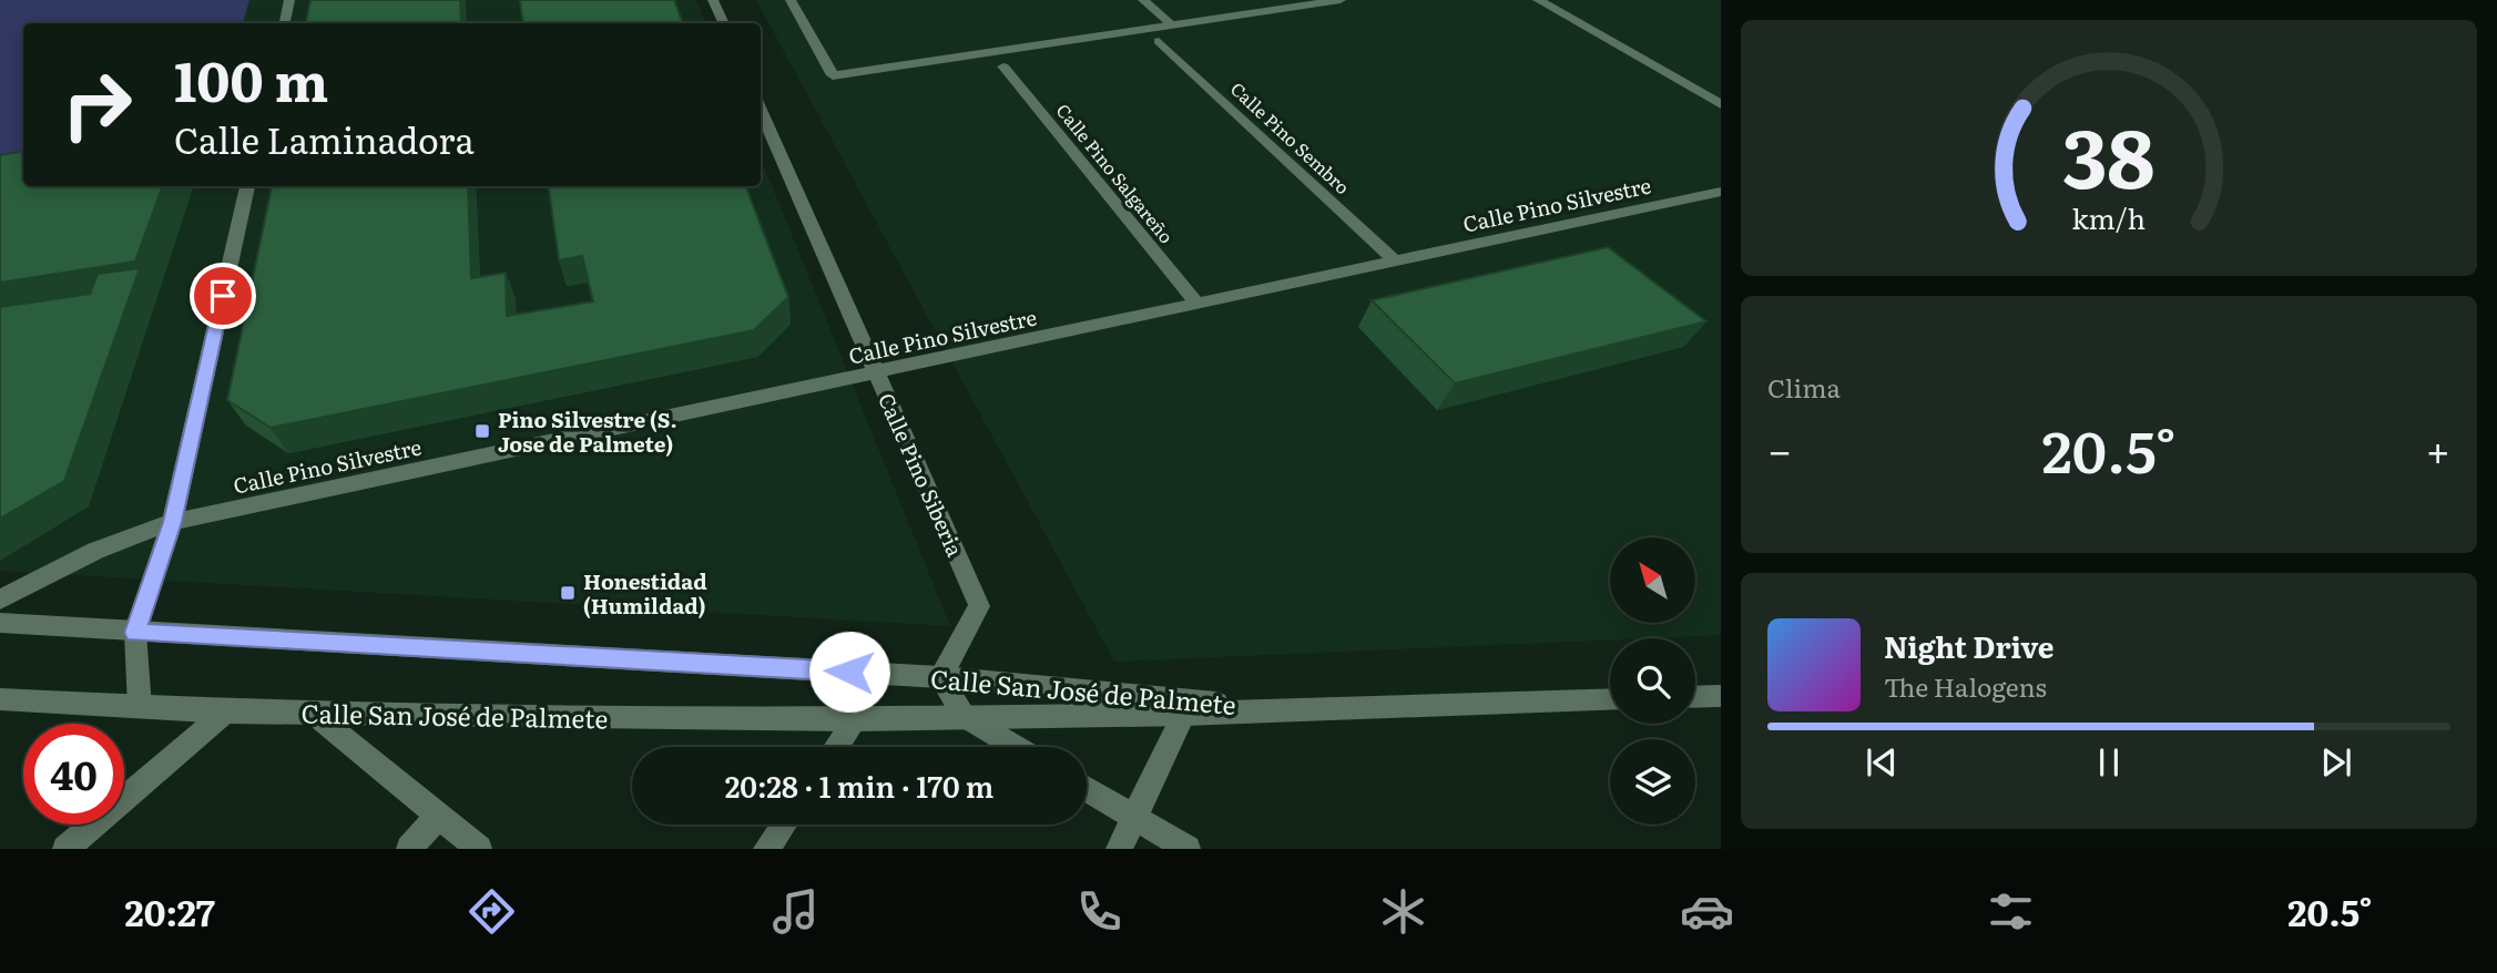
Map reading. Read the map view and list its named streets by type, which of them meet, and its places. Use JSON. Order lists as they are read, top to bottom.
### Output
{
  "streets": {
    "street": [
      "Calle Pino Sembro",
      "Calle Pino Salgareño",
      "Calle Pino Silvestre",
      "Calle Pino Siberia",
      "Calle San José de Palmete"
    ]
  },
  "crossings": [
    ["Calle Pino Sembro", "Calle Pino Silvestre"],
    ["Calle Pino Salgareño", "Calle Pino Silvestre"],
    ["Calle Pino Silvestre", "Calle Pino Siberia"],
    ["Calle Pino Siberia", "Calle San José de Palmete"]
  ],
  "places": {
    "transit": ["Pino Silvestre (S. Jose de Palmete)", "Honestidad (Humildad)"]
  },
  "north": "top left",
  "page": {
    "turn": ["100 m", "Calle Laminadora"],
    "tile": "Clima",
    "heat": ["−", "20.5°", "+"],
    "song": ["Night Drive", "The Halogens"],
    "limit": "40",
    "trip": "20:28 · 1 min · 170 m",
    "tabs": ["20:27", "20.5°"],
    "gauge": ["38", "km/h"]
  }
}
